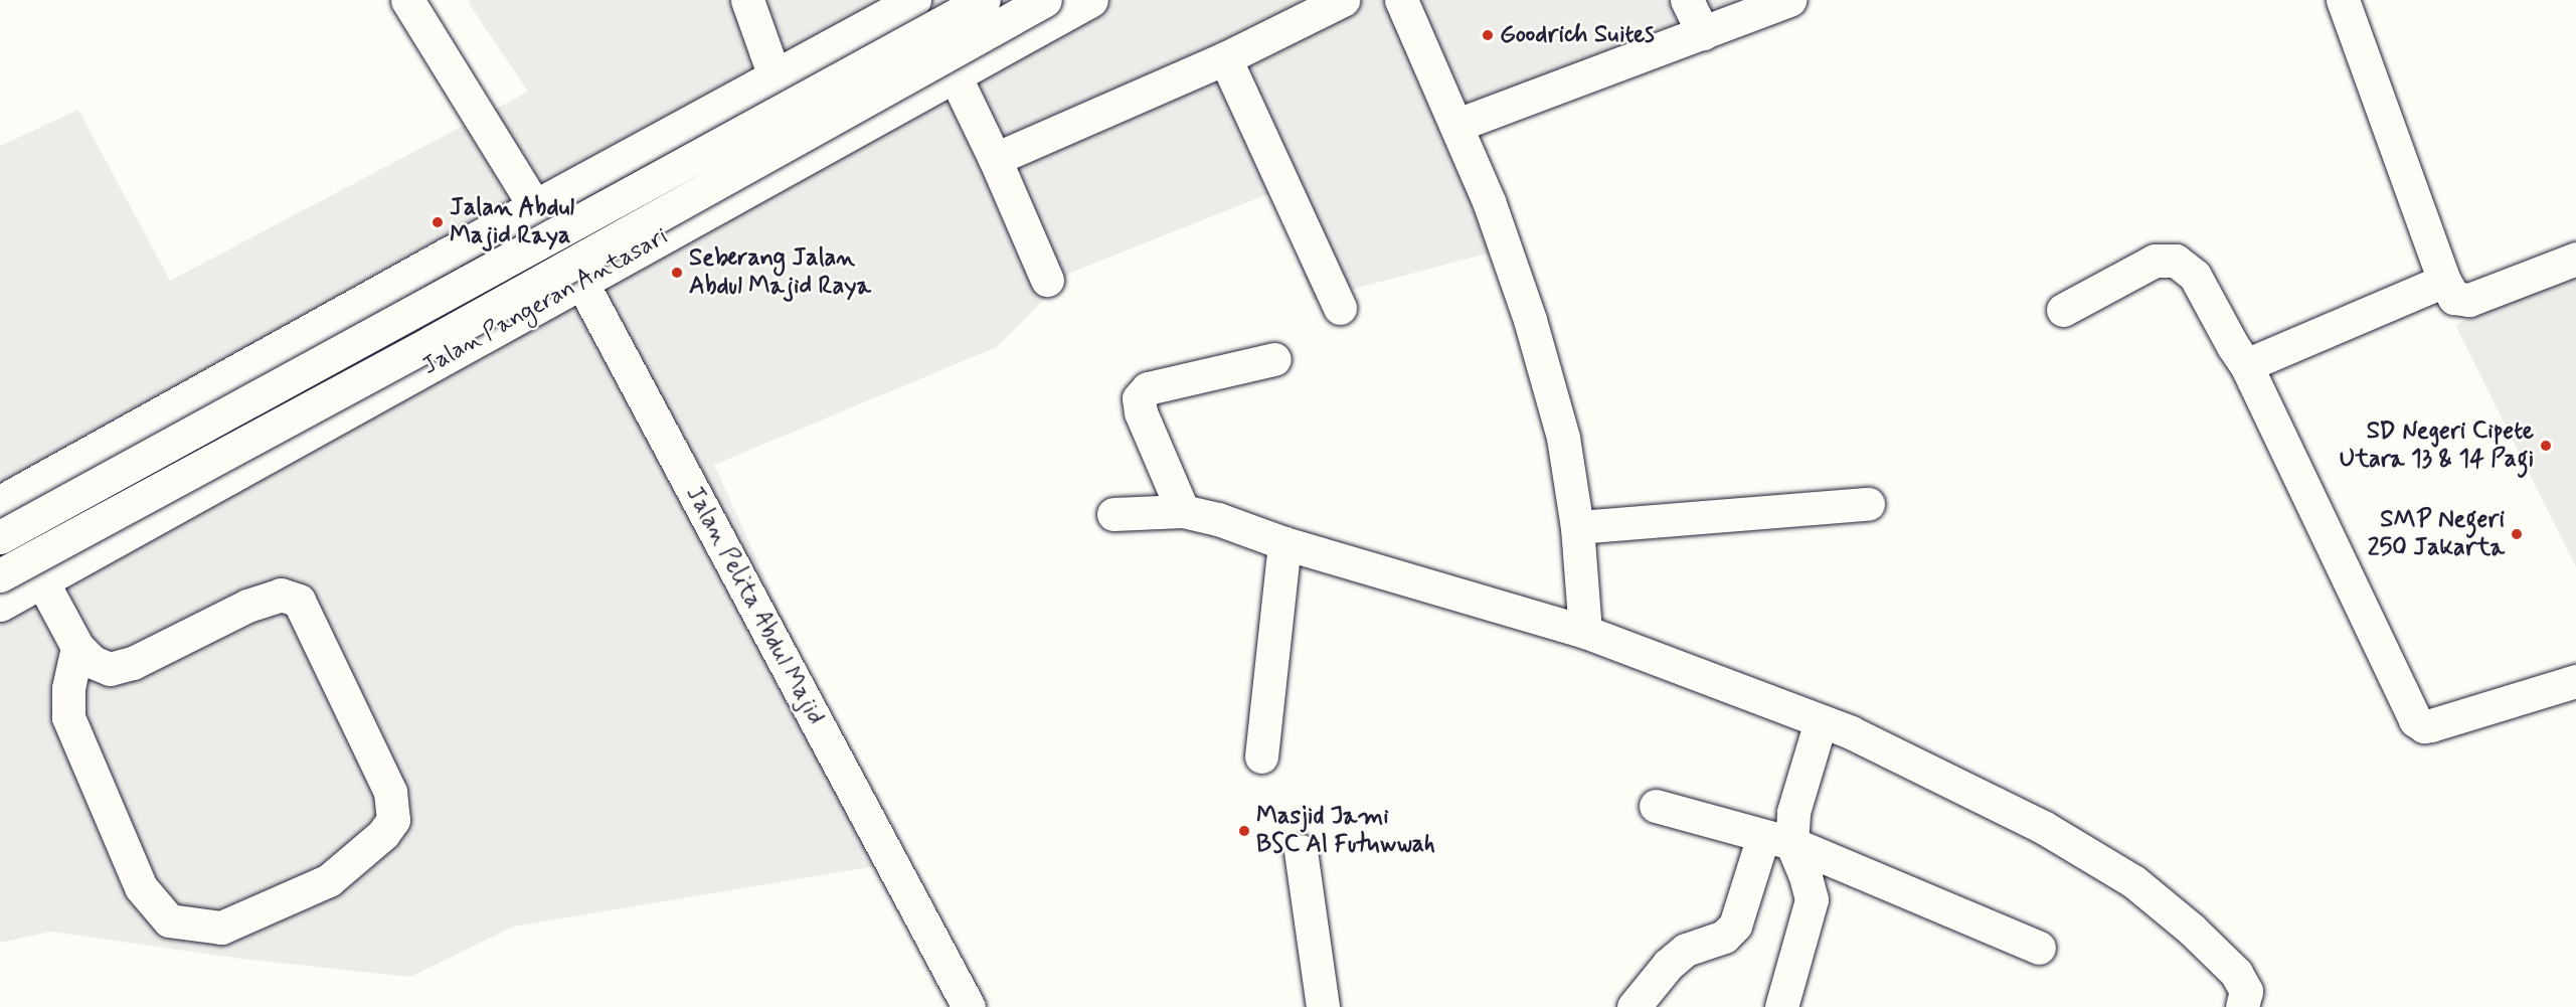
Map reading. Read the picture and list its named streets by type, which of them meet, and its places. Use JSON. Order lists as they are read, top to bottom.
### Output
{
  "streets": {
    "street": ["Jalan Pangeran Antasari", "Jalan Pelita Abdul Majid"]
  },
  "crossings": [
    ["Jalan Pangeran Antasari", "Jalan Pelita Abdul Majid"]
  ],
  "places": [
    "Goodrich Suites",
    "Jalan Abdul Majid Raya",
    "Seberang Jalan Abdul Majid Raya",
    "SD Negeri Cipete Utara 13 & 14 Pagi",
    "SMP Negeri 250 Jakarta",
    "Masjid Jami BSC Al Futuwwah"
  ]
}
